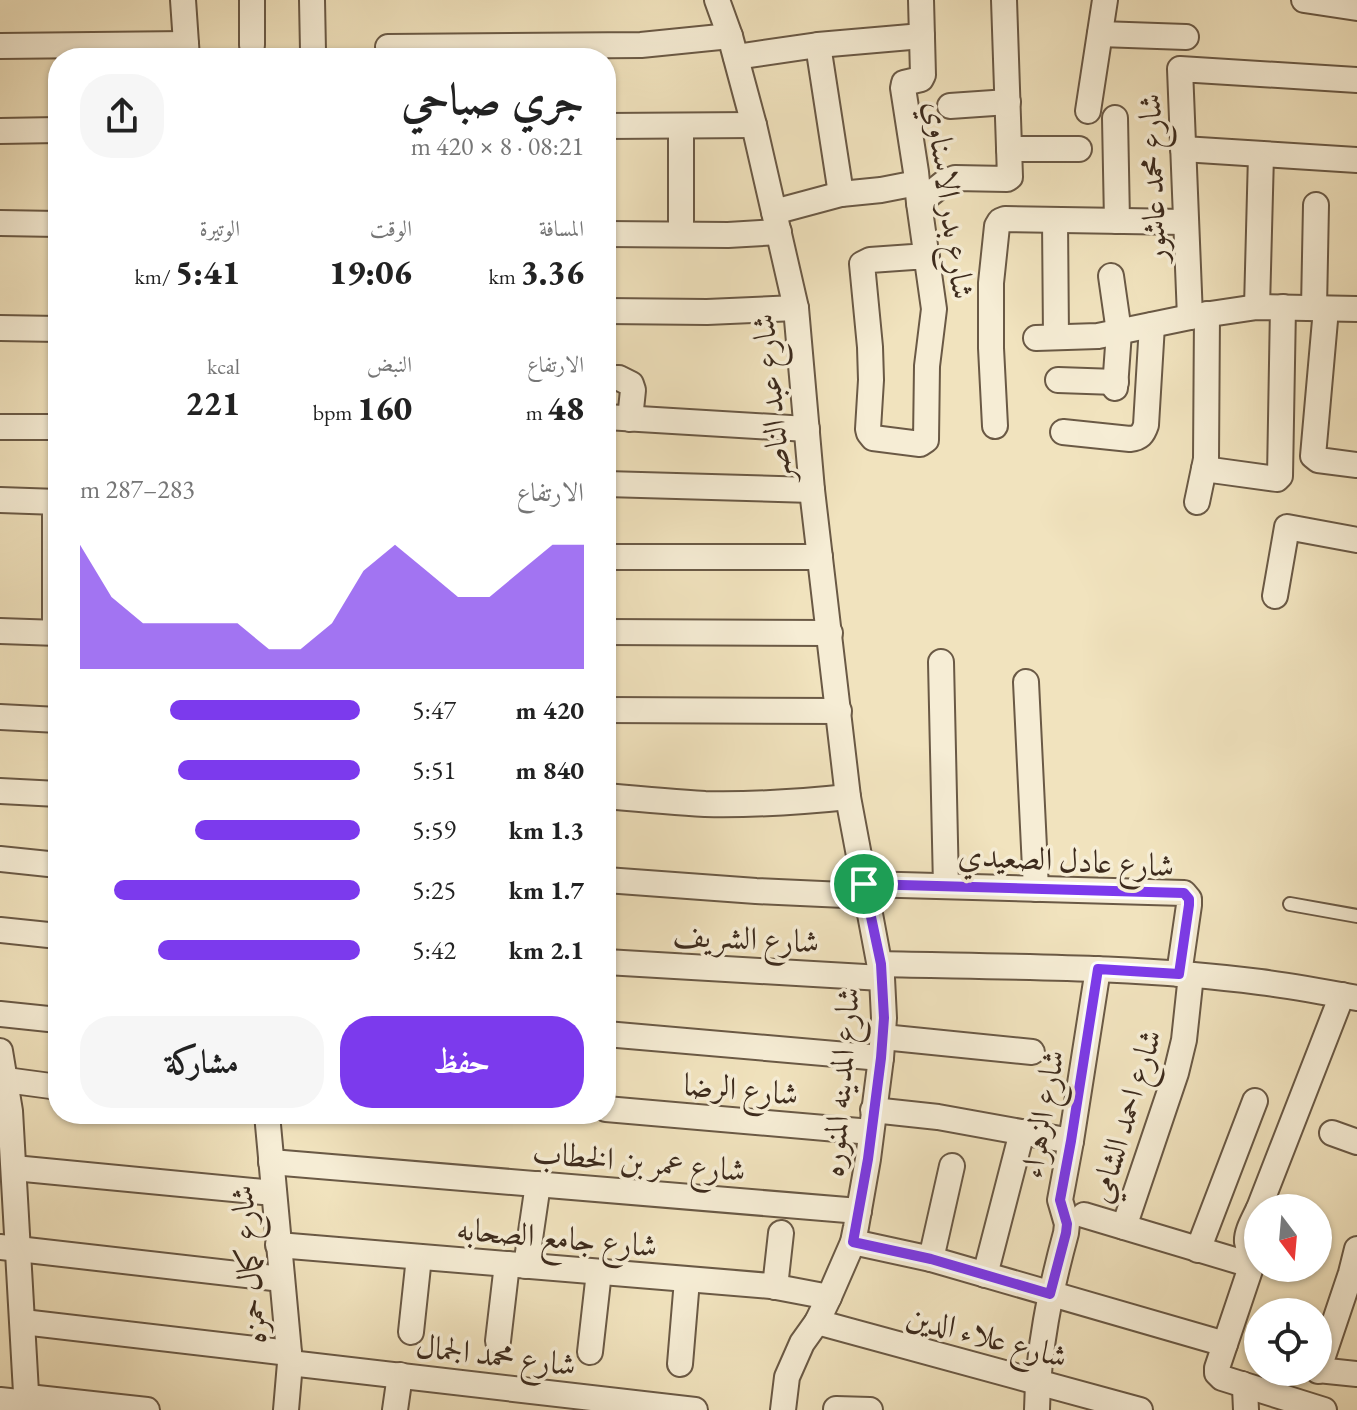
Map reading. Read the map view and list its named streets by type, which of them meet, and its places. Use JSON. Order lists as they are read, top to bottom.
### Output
{
  "streets": {
    "street": [
      "شارع محمد عاشور",
      "شارع بدر الاسناوي",
      "شارع عبد الناصر",
      "شارع عادل الصعيدي",
      "شارع الشريف",
      "شارع المدينه المنوره",
      "شارع الرضا",
      "شارع الزهراء",
      "شارع احمد الشامي",
      "شارع عمر بن الخطاب",
      "شارع جامع الصحابه",
      "شارع كمال حمزه",
      "شارع علاء الدين",
      "شارع محمد الجمال"
    ]
  },
  "crossings": [
    ["شارع عبد الناصر", "شارع المدينه المنوره"],
    ["شارع عادل الصعيدي", "شارع الشريف"],
    ["شارع عادل الصعيدي", "شارع المدينه المنوره"],
    ["شارع عادل الصعيدي", "شارع احمد الشامي"],
    ["شارع الشريف", "شارع المدينه المنوره"],
    ["شارع الشريف", "شارع الزهراء"],
    ["شارع الشريف", "شارع احمد الشامي"],
    ["شارع المدينه المنوره", "شارع الرضا"],
    ["شارع المدينه المنوره", "شارع عمر بن الخطاب"],
    ["شارع المدينه المنوره", "شارع جامع الصحابه"],
    ["شارع المدينه المنوره", "شارع علاء الدين"],
    ["شارع الرضا", "شارع الزهراء"],
    ["شارع الزهراء", "شارع علاء الدين"],
    ["شارع عمر بن الخطاب", "شارع كمال حمزه"],
    ["شارع جامع الصحابه", "شارع كمال حمزه"],
    ["شارع كمال حمزه", "شارع محمد الجمال"]
  ],
  "north": "bottom",
  "page": {
    "heading": ["جري صباحي", "08:21 · 8 × 420 m"],
    "stats": [
      ["المسافة", "3.36 km"],
      ["الوقت", "19:06"],
      ["الوتيرة", "5:41 /km"],
      ["الارتفاع", "48 m"],
      ["النبض", "160 bpm"],
      ["kcal", "221"]
    ],
    "chart": ["الارتفاع", "283–287 m"],
    "list": [
      {
        "name": "420 m",
        "note": "5:47"
      },
      {
        "name": "840 m",
        "note": "5:51"
      },
      {
        "name": "1.3 km",
        "note": "5:59"
      },
      {
        "name": "1.7 km",
        "note": "5:25"
      },
      {
        "name": "2.1 km",
        "note": "5:42"
      }
    ],
    "buttons": ["حفظ", "مشاركة"]
  }
}
